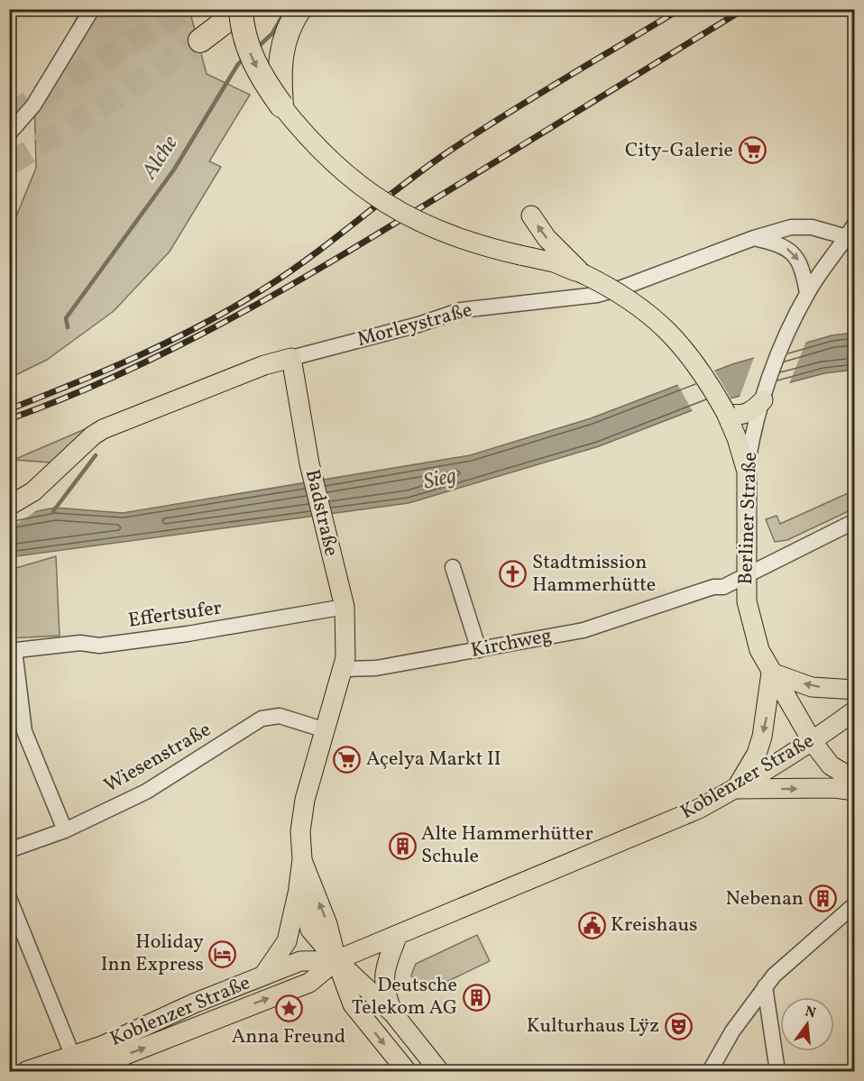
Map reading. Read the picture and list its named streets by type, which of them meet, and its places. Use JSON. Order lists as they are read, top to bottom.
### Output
{
  "streets": {
    "main road": [
      "Morleystraße",
      "Badstraße",
      "Berliner Straße",
      "Koblenzer Straße"
    ],
    "street": ["Effertsufer", "Kirchweg", "Wiesenstraße"]
  },
  "crossings": [
    ["Morleystraße", "Badstraße"],
    ["Morleystraße", "Berliner Straße"],
    ["Badstraße", "Effertsufer"],
    ["Badstraße", "Kirchweg"],
    ["Berliner Straße", "Kirchweg"],
    ["Berliner Straße", "Koblenzer Straße"]
  ],
  "water": ["Alche", "Sieg"],
  "places": {
    "supermarket": ["City-Galerie", "Açelya Markt II"],
    "church": ["Stadtmission Hammerhütte"],
    "building": ["Alte Hammerhütter Schule", "Nebenan", "Deutsche Telekom AG"],
    "public building": ["Kreishaus"],
    "hotel": ["Holiday Inn Express"],
    "place": ["Anna Freund"],
    "theatre": ["Kulturhaus Lÿz"]
  },
  "north": "top"
}
